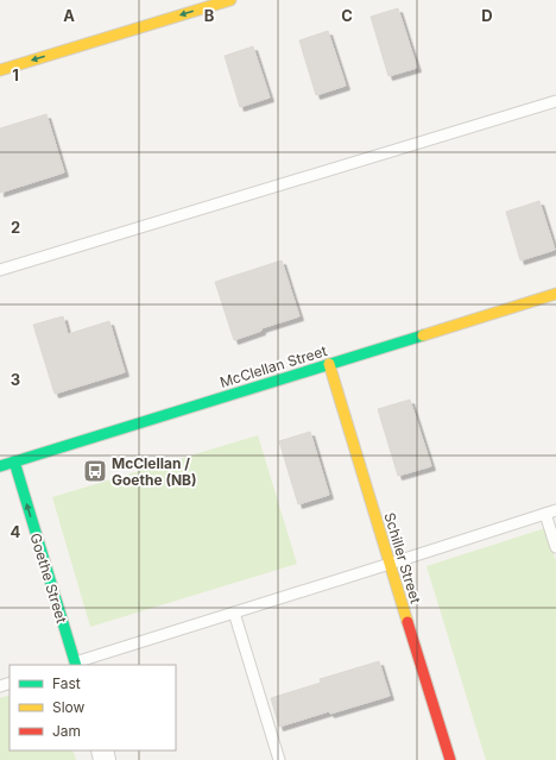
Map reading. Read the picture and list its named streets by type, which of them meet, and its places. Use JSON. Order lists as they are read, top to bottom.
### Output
{
  "streets": {
    "street": ["McClellan Street", "Schiller Street", "Goethe Street"]
  },
  "crossings": [
    ["McClellan Street", "Schiller Street"],
    ["McClellan Street", "Goethe Street"]
  ],
  "one_way": ["Goethe Street"],
  "places": {
    "bus stop": ["McClellan / Goethe (NB)"]
  },
  "legend": ["Fast", "Slow", "Jam"],
  "grid": {
    "columns": [
      "A",
      "B",
      "C",
      "D"
    ],
    "rows": [
      "1",
      "2",
      "3",
      "4"
    ]
  }
}
